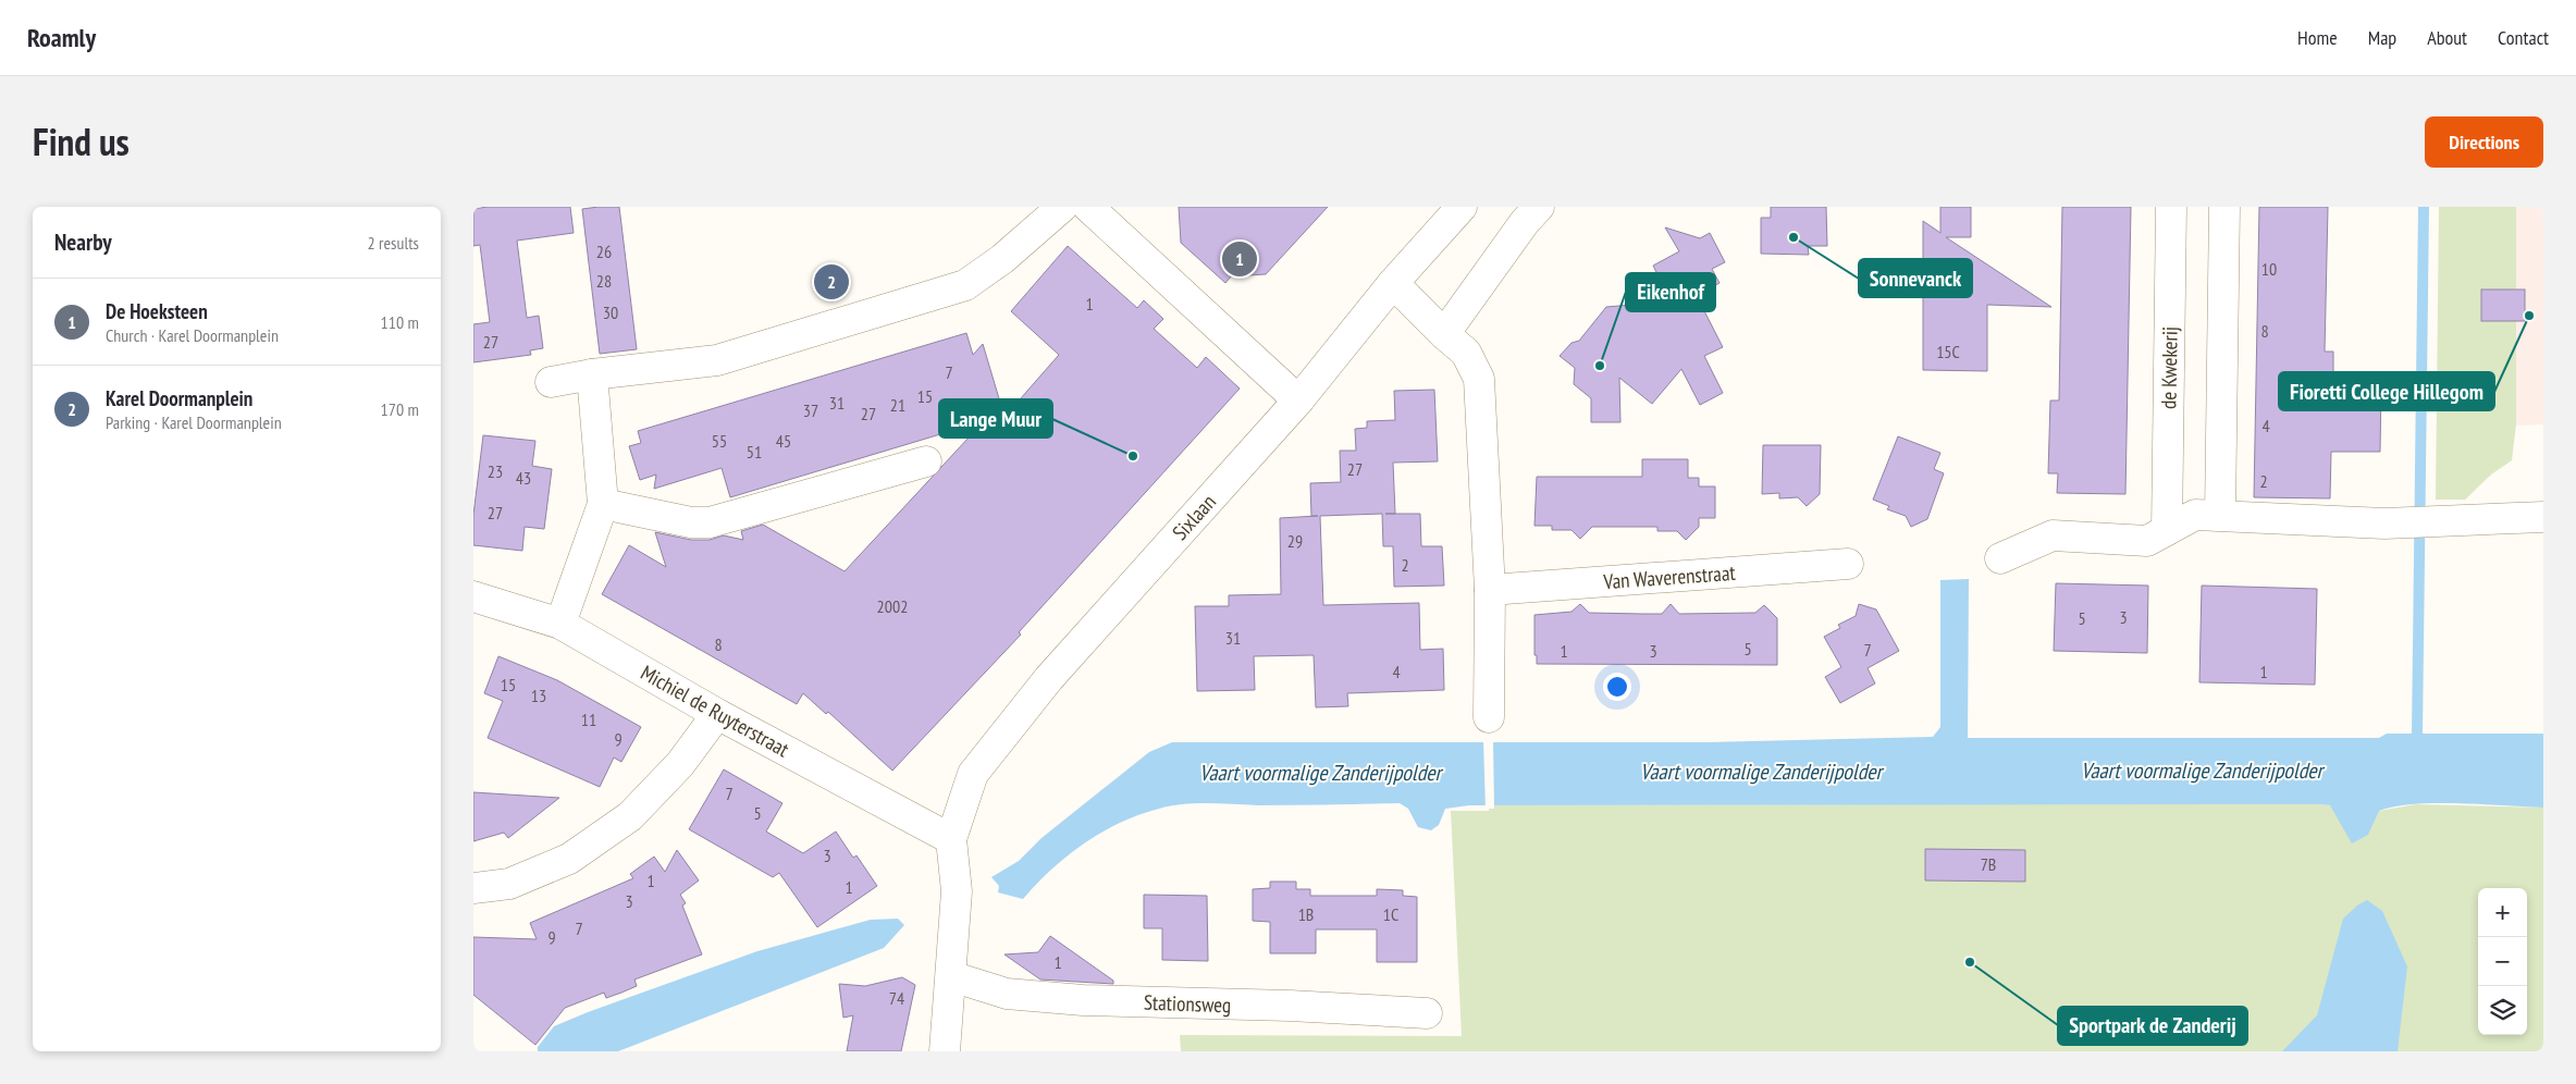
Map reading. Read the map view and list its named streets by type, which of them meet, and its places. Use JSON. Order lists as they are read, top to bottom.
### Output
{
  "streets": {
    "street": [
      "de Kwekerij",
      "Sixlaan",
      "Van Waverenstraat",
      "Michiel de Ruyterstraat",
      "Stationsweg"
    ]
  },
  "crossings": [
    ["Sixlaan", "Michiel de Ruyterstraat"]
  ],
  "water": ["Vaart voormalige Zanderijpolder"],
  "places": [
    "Sonnevanck",
    "Fioretti College Hillegom",
    "Eikenhof",
    "Lange Muur",
    "Sportpark de Zanderij"
  ],
  "house_numbers": [
    "26",
    "10",
    "28",
    "1",
    "30",
    "8",
    "27",
    "15C",
    "7",
    "15",
    "31",
    "21",
    "37",
    "27",
    "4",
    "55",
    "45",
    "51",
    "27",
    "23",
    "43",
    "2",
    "27",
    "29",
    "2",
    "2002",
    "3",
    "5",
    "31",
    "8",
    "5",
    "7",
    "1",
    "3",
    "4",
    "1",
    "15",
    "13",
    "11",
    "9",
    "7",
    "5",
    "3",
    "7B",
    "1",
    "1",
    "3",
    "1B",
    "1C",
    "7",
    "9",
    "1",
    "74"
  ],
  "page": {
    "header": "Roamly",
    "nav": [
      "Home",
      "Map",
      "About",
      "Contact"
    ],
    "title": "Find us",
    "buttons": "Directions",
    "heading": ["Nearby", "2 results"],
    "pins": ["1", "2"],
    "list": [
      {
        "mark": "1",
        "name": "De Hoeksteen",
        "note": "Church · Karel Doormanplein",
        "value": "110 m"
      },
      {
        "mark": "2",
        "name": "Karel Doormanplein",
        "note": "Parking · Karel Doormanplein",
        "value": "170 m"
      }
    ],
    "map_buttons": ["+", "−"]
  }
}
